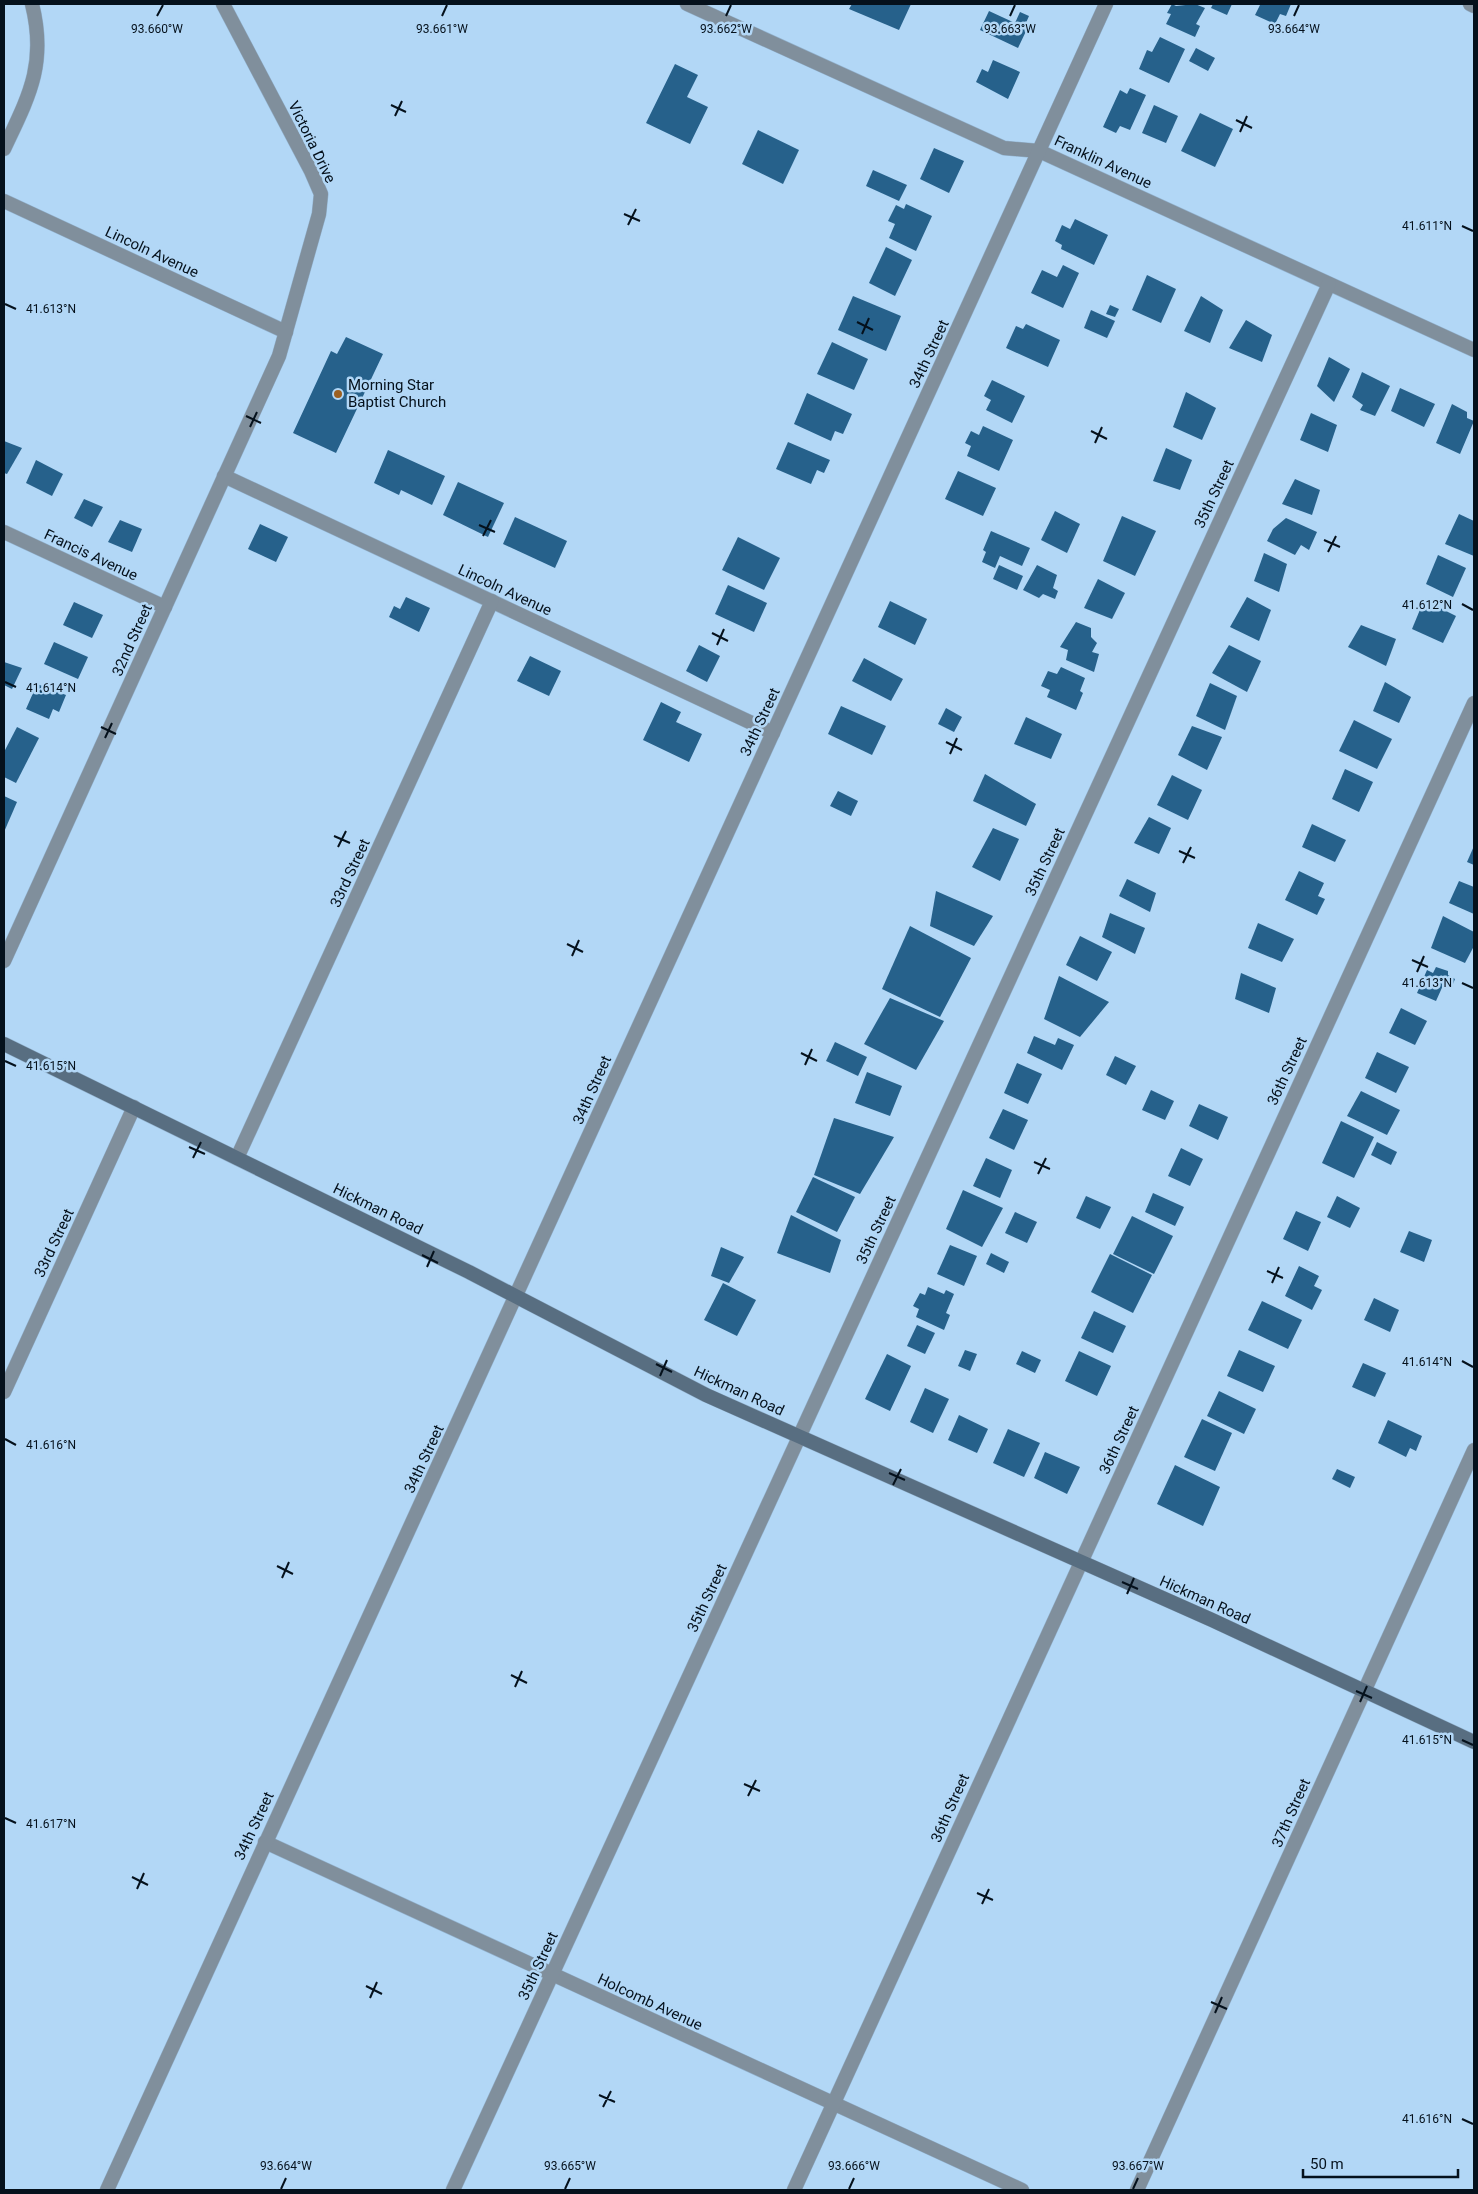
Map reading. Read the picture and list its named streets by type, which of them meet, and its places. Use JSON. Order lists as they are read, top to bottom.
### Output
{
  "streets": {
    "main road": ["Hickman Road"],
    "street": [
      "Victoria Drive",
      "Franklin Avenue",
      "Lincoln Avenue",
      "34th Street",
      "35th Street",
      "Francis Avenue",
      "32nd Street",
      "33rd Street",
      "36th Street",
      "37th Street",
      "Holcomb Avenue"
    ]
  },
  "crossings": [
    ["Victoria Drive", "Lincoln Avenue"],
    ["Victoria Drive", "32nd Street"],
    ["Franklin Avenue", "34th Street"],
    ["Franklin Avenue", "35th Street"],
    ["Lincoln Avenue", "34th Street"],
    ["Lincoln Avenue", "32nd Street"],
    ["Lincoln Avenue", "33rd Street"],
    ["34th Street", "Hickman Road"],
    ["34th Street", "Holcomb Avenue"],
    ["35th Street", "Hickman Road"],
    ["35th Street", "Holcomb Avenue"],
    ["Francis Avenue", "32nd Street"],
    ["33rd Street", "Hickman Road"],
    ["36th Street", "Hickman Road"],
    ["36th Street", "Holcomb Avenue"],
    ["Hickman Road", "37th Street"]
  ],
  "places": ["Morning Star Baptist Church"],
  "scale_bar": "50 m",
  "coordinates": [
    "93.661°W",
    "93.662°W",
    "93.663°W",
    "93.664°W",
    "93.660°W",
    "41.611°N",
    "41.613°N",
    "41.612°N",
    "41.614°N",
    "41.615°N",
    "41.616°N",
    "41.617°N",
    "93.665°W",
    "93.666°W",
    "93.667°W"
  ]
}
